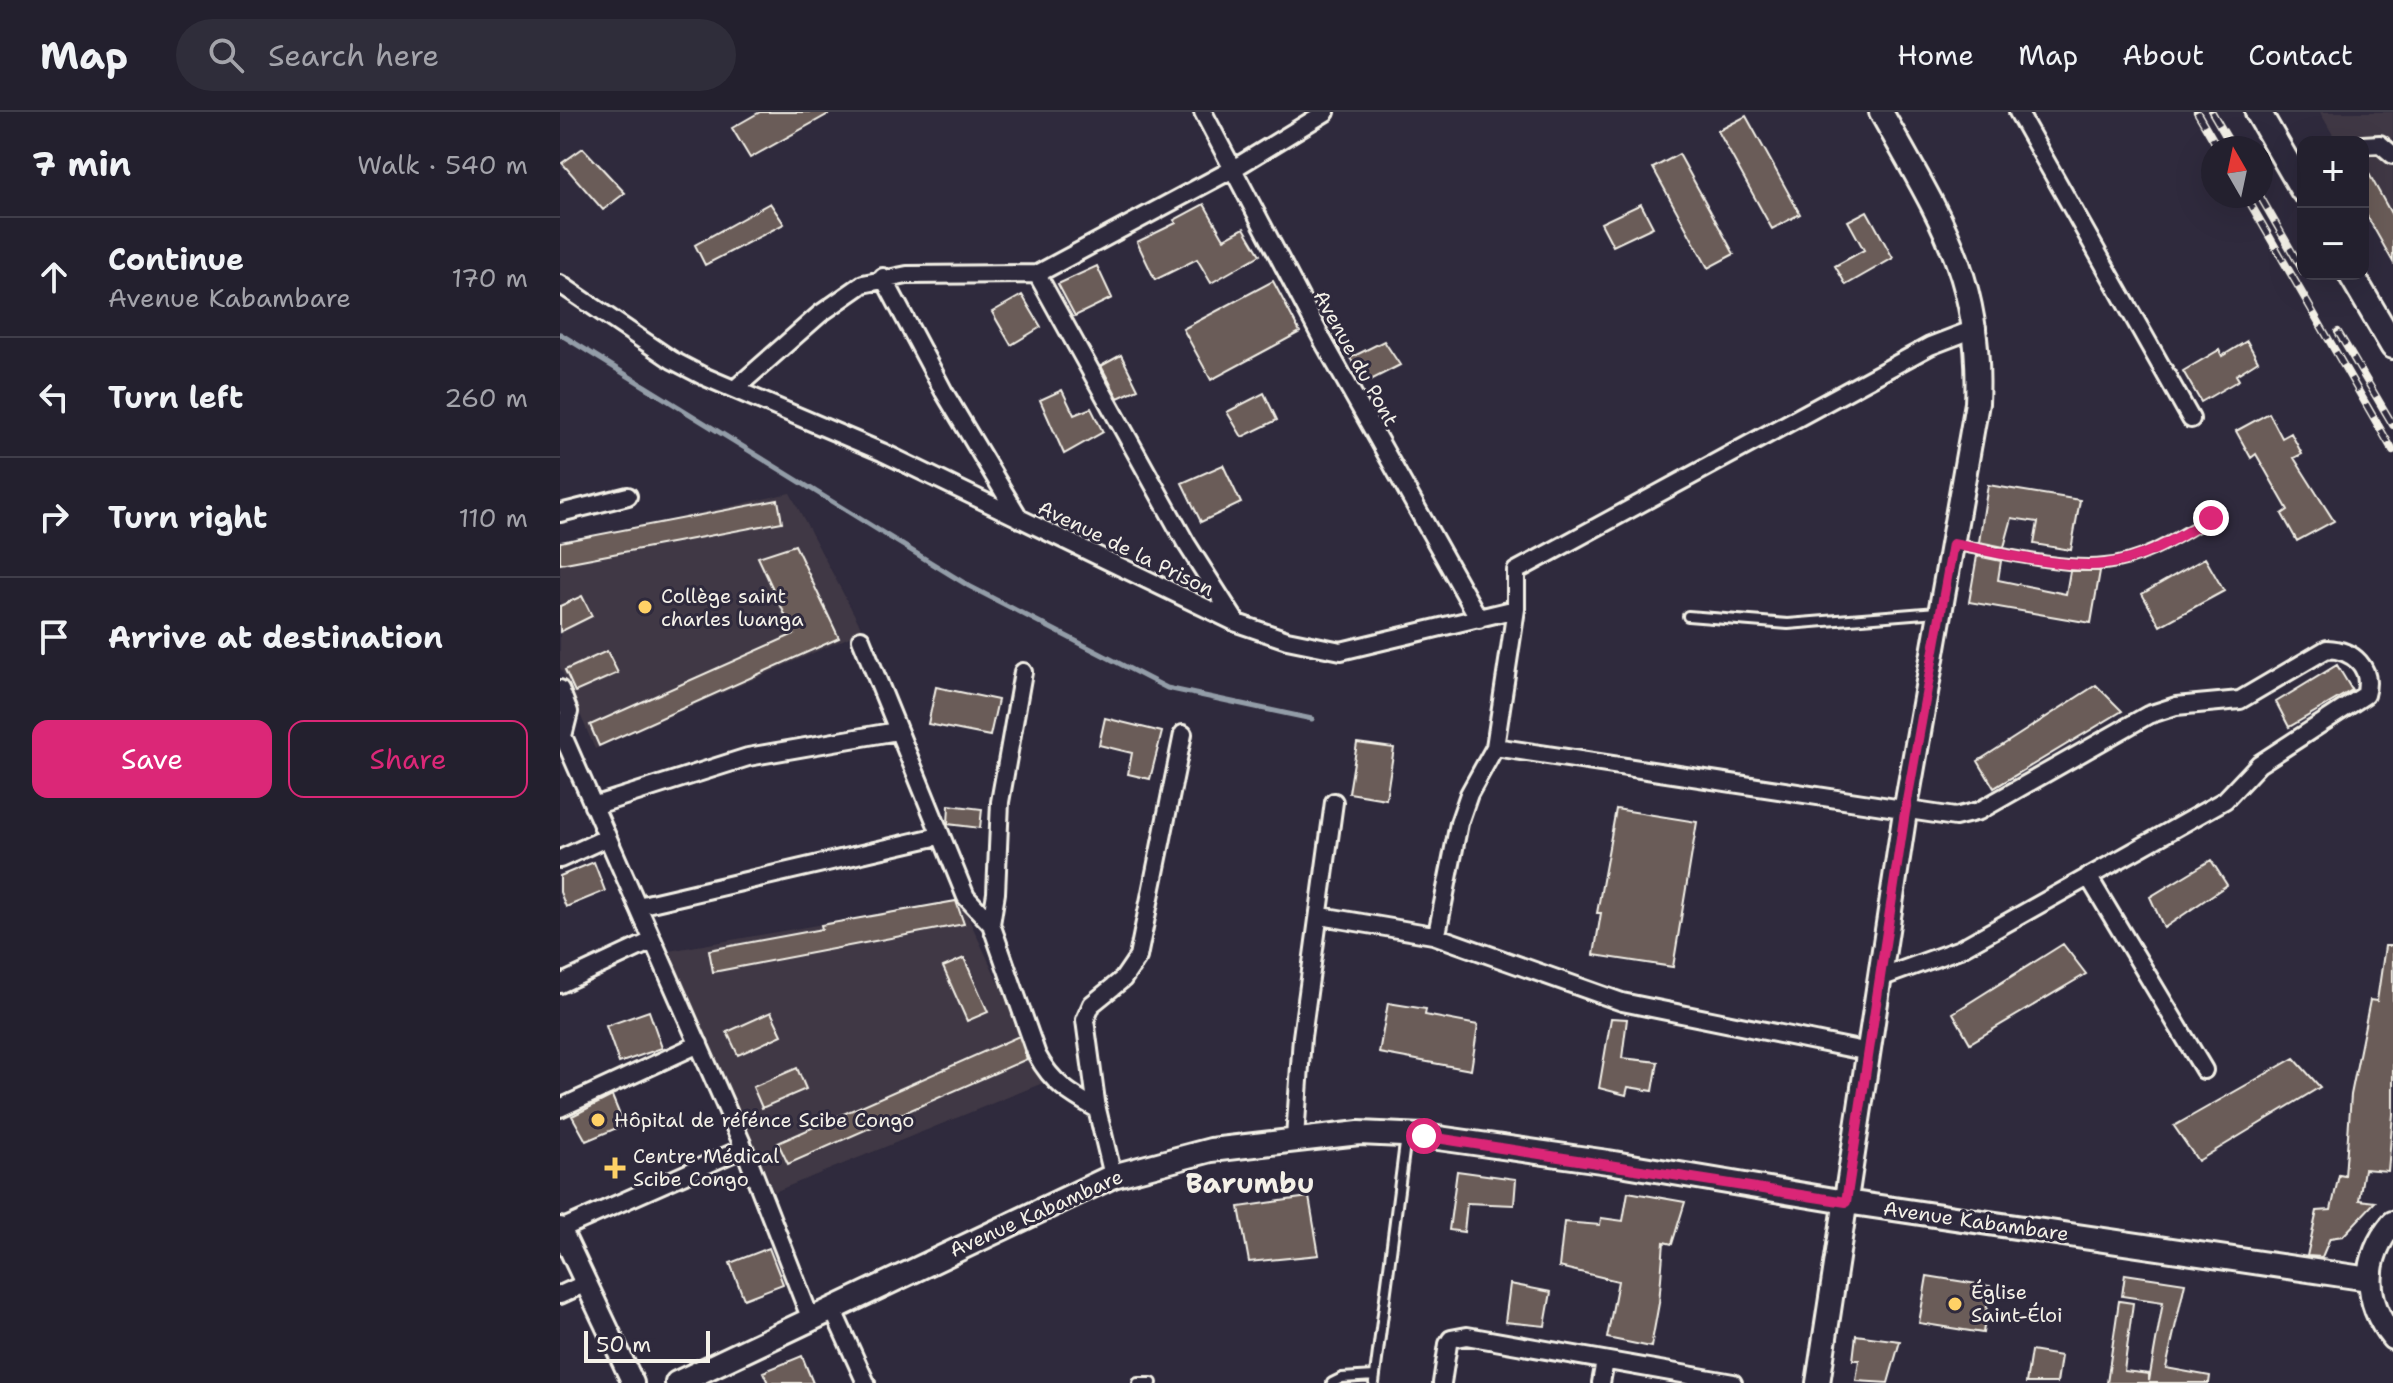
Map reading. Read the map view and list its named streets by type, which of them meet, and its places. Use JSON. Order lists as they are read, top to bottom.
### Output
{
  "streets": {
    "main road": ["Avenue Kabambare"],
    "street": ["Avenue du Pont", "Avenue de la Prison"]
  },
  "crossings": [
    ["Avenue du Pont", "Avenue de la Prison"]
  ],
  "districts": ["Barumbu"],
  "places": {
    "other": ["Collège saint charles luanga", "Hôpital de réfénce Scibe Congo", "Église Saint-Éloi"],
    "health": ["Centre Médical Scibe Congo"]
  },
  "scale_bar": "50 m",
  "north": "top",
  "page": {
    "header": "Map",
    "search": "Search here",
    "nav": [
      "Home",
      "Map",
      "About",
      "Contact"
    ],
    "heading": ["7 min", "Walk · 540 m"],
    "map_buttons": ["+", "−"],
    "list": [
      ["Continue", "Avenue Kabambare", "170 m"],
      ["Turn left", "260 m"],
      ["Turn right", "110 m"],
      "Arrive at destination"
    ],
    "buttons": ["Save", "Share"],
    "scale": "50 m"
  }
}
